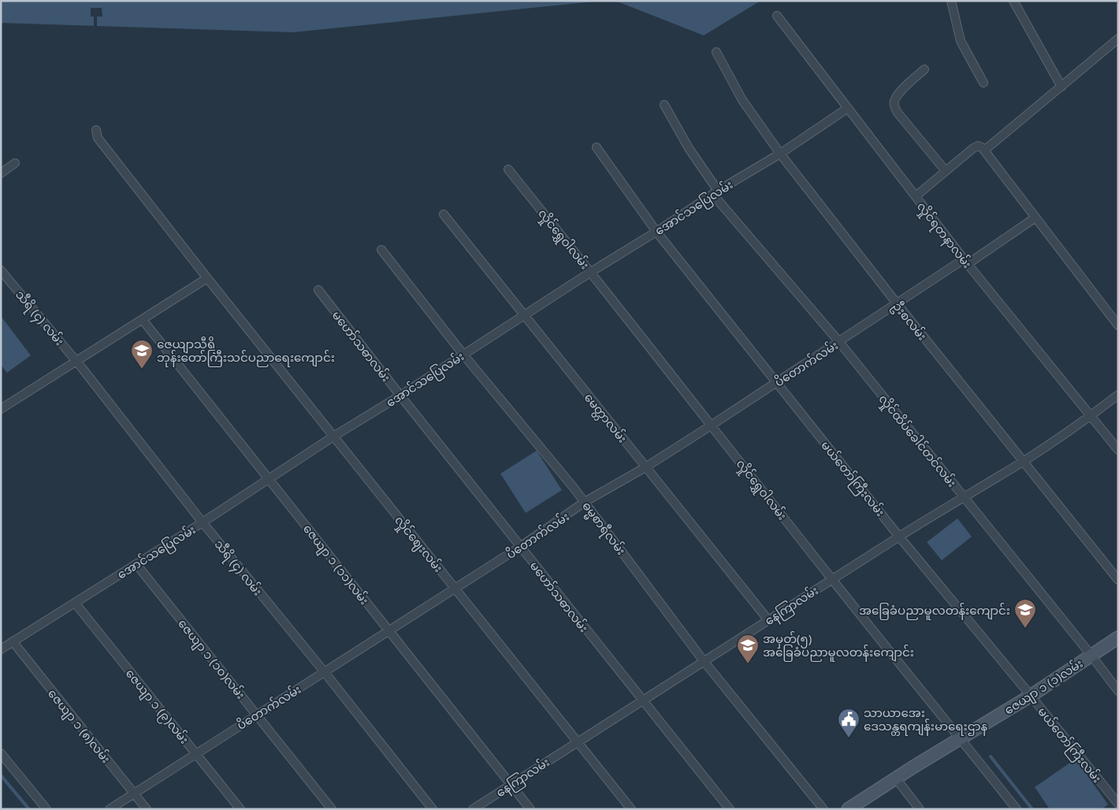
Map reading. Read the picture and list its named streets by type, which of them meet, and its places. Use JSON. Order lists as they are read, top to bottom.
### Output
{
  "streets": {
    "street": [
      "အောင်သပြေလမ်း",
      "လှိုင်ရတနာလမ်း",
      "လှိုင်ရွှေဝါလမ်း",
      "သီရိ (၄) လမ်း",
      "ဦးစလမ်း",
      "မဟော်သဓာလမ်း",
      "ပိတောက်လမ်း",
      "မေတ္တာလမ်း",
      "လှိုင်ထိပ်ခေါင်တင်လမ်း",
      "မယ်တော်ကြီးလမ်း",
      "ဓမ္မစာရီလမ်း",
      "လှိုင်ဈေးလမ်း",
      "ဇေယျာ ၁ (၁၁)လမ်း",
      "နေကြာလမ်း",
      "ဇေယျာ ၁ (၁၀)လမ်း",
      "ဇေယျာ ၁ (၁)လမ်း",
      "ဇေယျာ ၁ (၉)လမ်း",
      "ဇေယျာ ၁ (၈)လမ်း"
    ]
  },
  "crossings": [
    ["အောင်သပြေလမ်း", "လှိုင်ရတနာလမ်း"],
    ["အောင်သပြေလမ်း", "လှိုင်ရွှေဝါလမ်း"],
    ["အောင်သပြေလမ်း", "သီရိ (၄) လမ်း"],
    ["အောင်သပြေလမ်း", "ဦးစလမ်း"],
    ["အောင်သပြေလမ်း", "မဟော်သဓာလမ်း"],
    ["အောင်သပြေလမ်း", "မေတ္တာလမ်း"],
    ["အောင်သပြေလမ်း", "လှိုင်ထိပ်ခေါင်တင်လမ်း"],
    ["အောင်သပြေလမ်း", "မယ်တော်ကြီးလမ်း"],
    ["အောင်သပြေလမ်း", "ဓမ္မစာရီလမ်း"],
    ["အောင်သပြေလမ်း", "လှိုင်ဈေးလမ်း"],
    ["အောင်သပြေလမ်း", "ဇေယျာ ၁ (၁၁)လမ်း"],
    ["အောင်သပြေလမ်း", "ဇေယျာ ၁ (၁၀)လမ်း"],
    ["အောင်သပြေလမ်း", "ဇေယျာ ၁ (၉)လမ်း"],
    ["အောင်သပြေလမ်း", "ဇေယျာ ၁ (၈)လမ်း"],
    ["လှိုင်ရတနာလမ်း", "ပိတောက်လမ်း"],
    ["လှိုင်ရတနာလမ်း", "နေကြာလမ်း"],
    ["လှိုင်ရွှေဝါလမ်း", "ပိတောက်လမ်း"],
    ["လှိုင်ရွှေဝါလမ်း", "နေကြာလမ်း"],
    ["လှိုင်ရွှေဝါလမ်း", "ဇေယျာ ၁ (၁)လမ်း"],
    ["သီရိ (၄) လမ်း", "ပိတောက်လမ်း"],
    ["ဦးစလမ်း", "ပိတောက်လမ်း"],
    ["ဦးစလမ်း", "နေကြာလမ်း"],
    ["မဟော်သဓာလမ်း", "ပိတောက်လမ်း"],
    ["မဟော်သဓာလမ်း", "နေကြာလမ်း"],
    ["ပိတောက်လမ်း", "မေတ္တာလမ်း"],
    ["ပိတောက်လမ်း", "လှိုင်ထိပ်ခေါင်တင်လမ်း"],
    ["ပိတောက်လမ်း", "မယ်တော်ကြီးလမ်း"],
    ["ပိတောက်လမ်း", "ဓမ္မစာရီလမ်း"],
    ["ပိတောက်လမ်း", "လှိုင်ဈေးလမ်း"],
    ["ပိတောက်လမ်း", "ဇေယျာ ၁ (၁၁)လမ်း"],
    ["ပိတောက်လမ်း", "ဇေယျာ ၁ (၁၀)လမ်း"],
    ["ပိတောက်လမ်း", "ဇေယျာ ၁ (၉)လမ်း"],
    ["ပိတောက်လမ်း", "ဇေယျာ ၁ (၈)လမ်း"],
    ["မေတ္တာလမ်း", "နေကြာလမ်း"],
    ["လှိုင်ထိပ်ခေါင်တင်လမ်း", "နေကြာလမ်း"],
    ["လှိုင်ထိပ်ခေါင်တင်လမ်း", "ဇေယျာ ၁ (၁)လမ်း"],
    ["မယ်တော်ကြီးလမ်း", "နေကြာလမ်း"],
    ["မယ်တော်ကြီးလမ်း", "ဇေယျာ ၁ (၁)လမ်း"],
    ["ဓမ္မစာရီလမ်း", "နေကြာလမ်း"],
    ["လှိုင်ဈေးလမ်း", "နေကြာလမ်း"],
    ["ဇေယျာ ၁ (၁၁)လမ်း", "နေကြာလမ်း"]
  ],
  "places": {
    "school or university": ["ဇေယျာသီရိ ဘုန်းတော်ကြီးသင်ပညာရေးကျောင်း", "အခြေခံပညာမူလတန်းကျောင်း", "အမှတ်(၅) အခြေခံပညာမူလတန်းကျောင်း"],
    "public building": ["သာယာအေး ဒေသန္တရကျန်းမာရေးဌာန"]
  }
}
